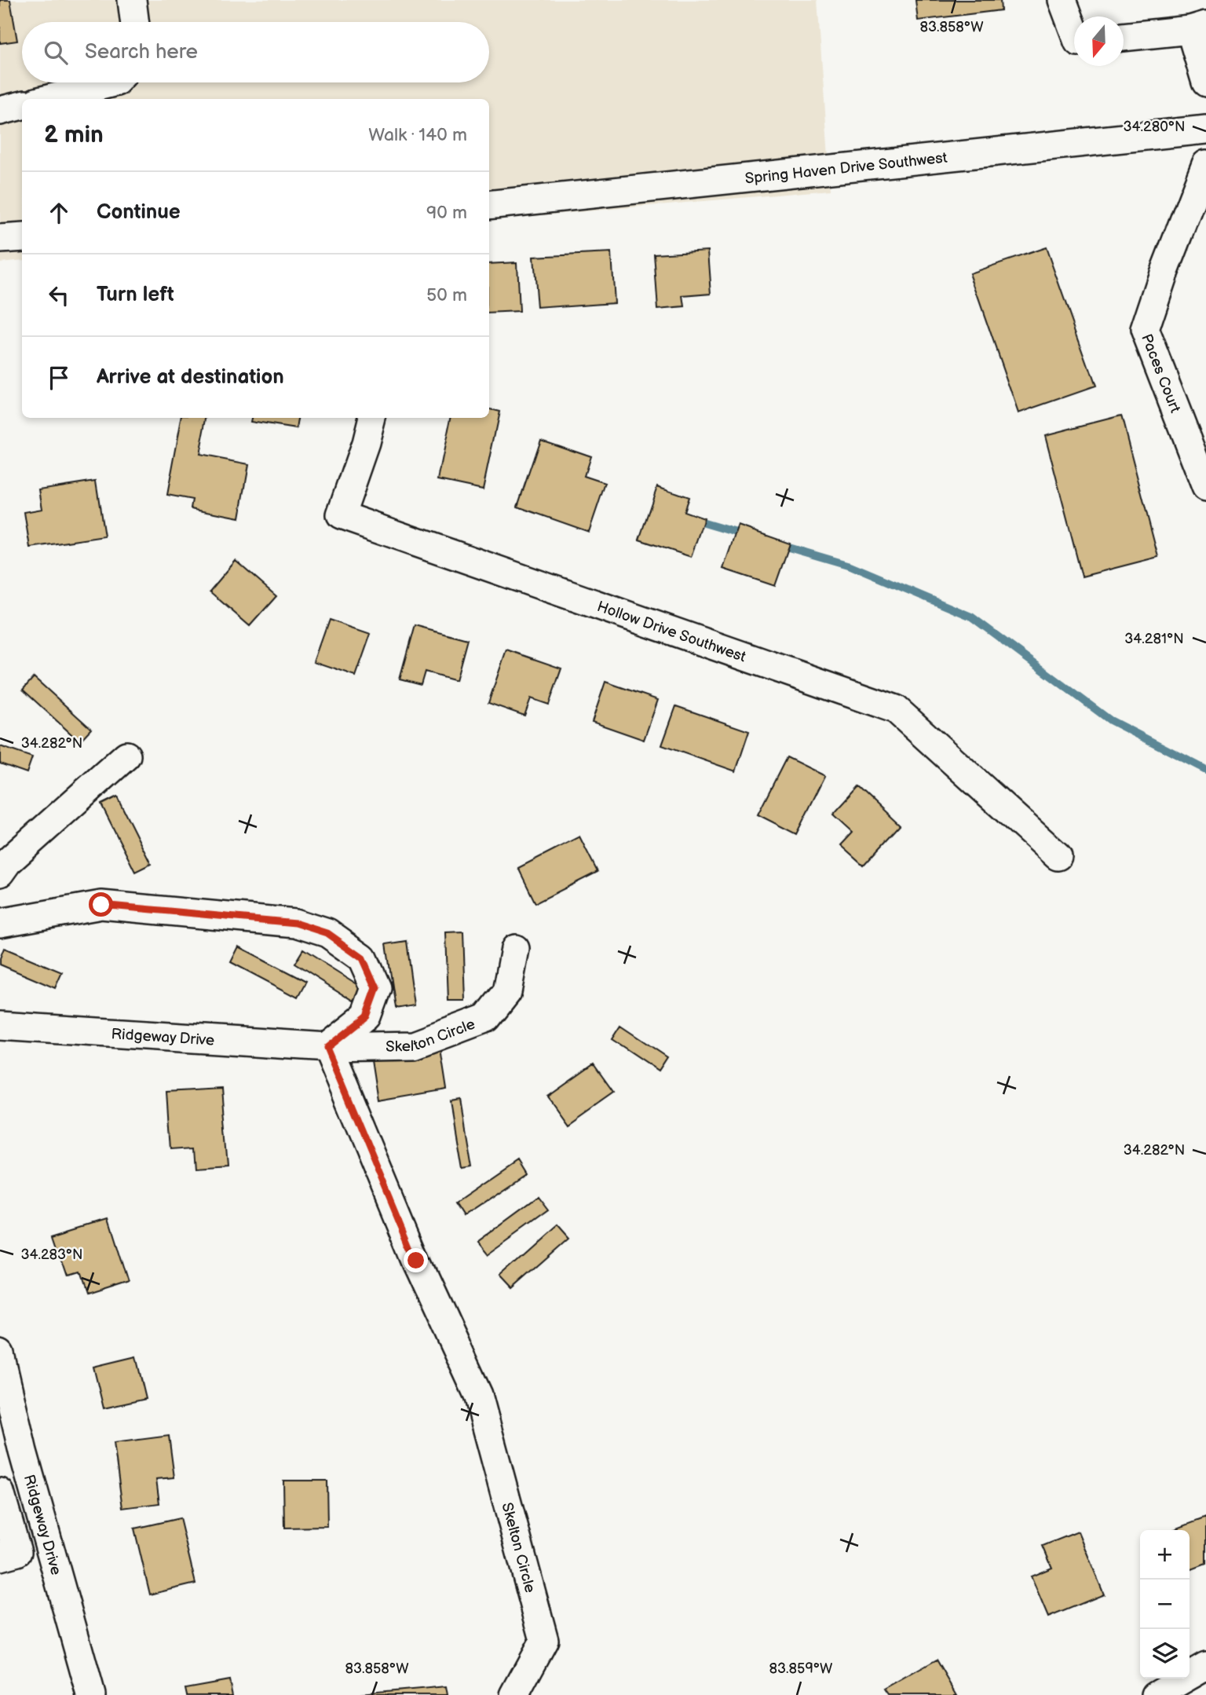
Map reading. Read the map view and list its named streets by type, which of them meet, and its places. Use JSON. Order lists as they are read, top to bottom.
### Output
{
  "streets": {
    "street": [
      "Spring Haven Drive Southwest",
      "Paces Court",
      "Hollow Drive Southwest",
      "Skelton Circle",
      "Ridgeway Drive"
    ]
  },
  "crossings": [
    ["Skelton Circle", "Ridgeway Drive"]
  ],
  "north": "bottom",
  "page": {
    "search": "Search here",
    "heading": ["2 min", "Walk · 140 m"],
    "list": [
      ["Continue", "90 m"],
      ["Turn left", "50 m"],
      "Arrive at destination"
    ],
    "map_buttons": ["+", "−"]
  },
  "coordinates": [
    "83.858°W",
    "34.280°N",
    "34.281°N",
    "34.282°N",
    "34.283°N",
    "83.859°W"
  ]
}
